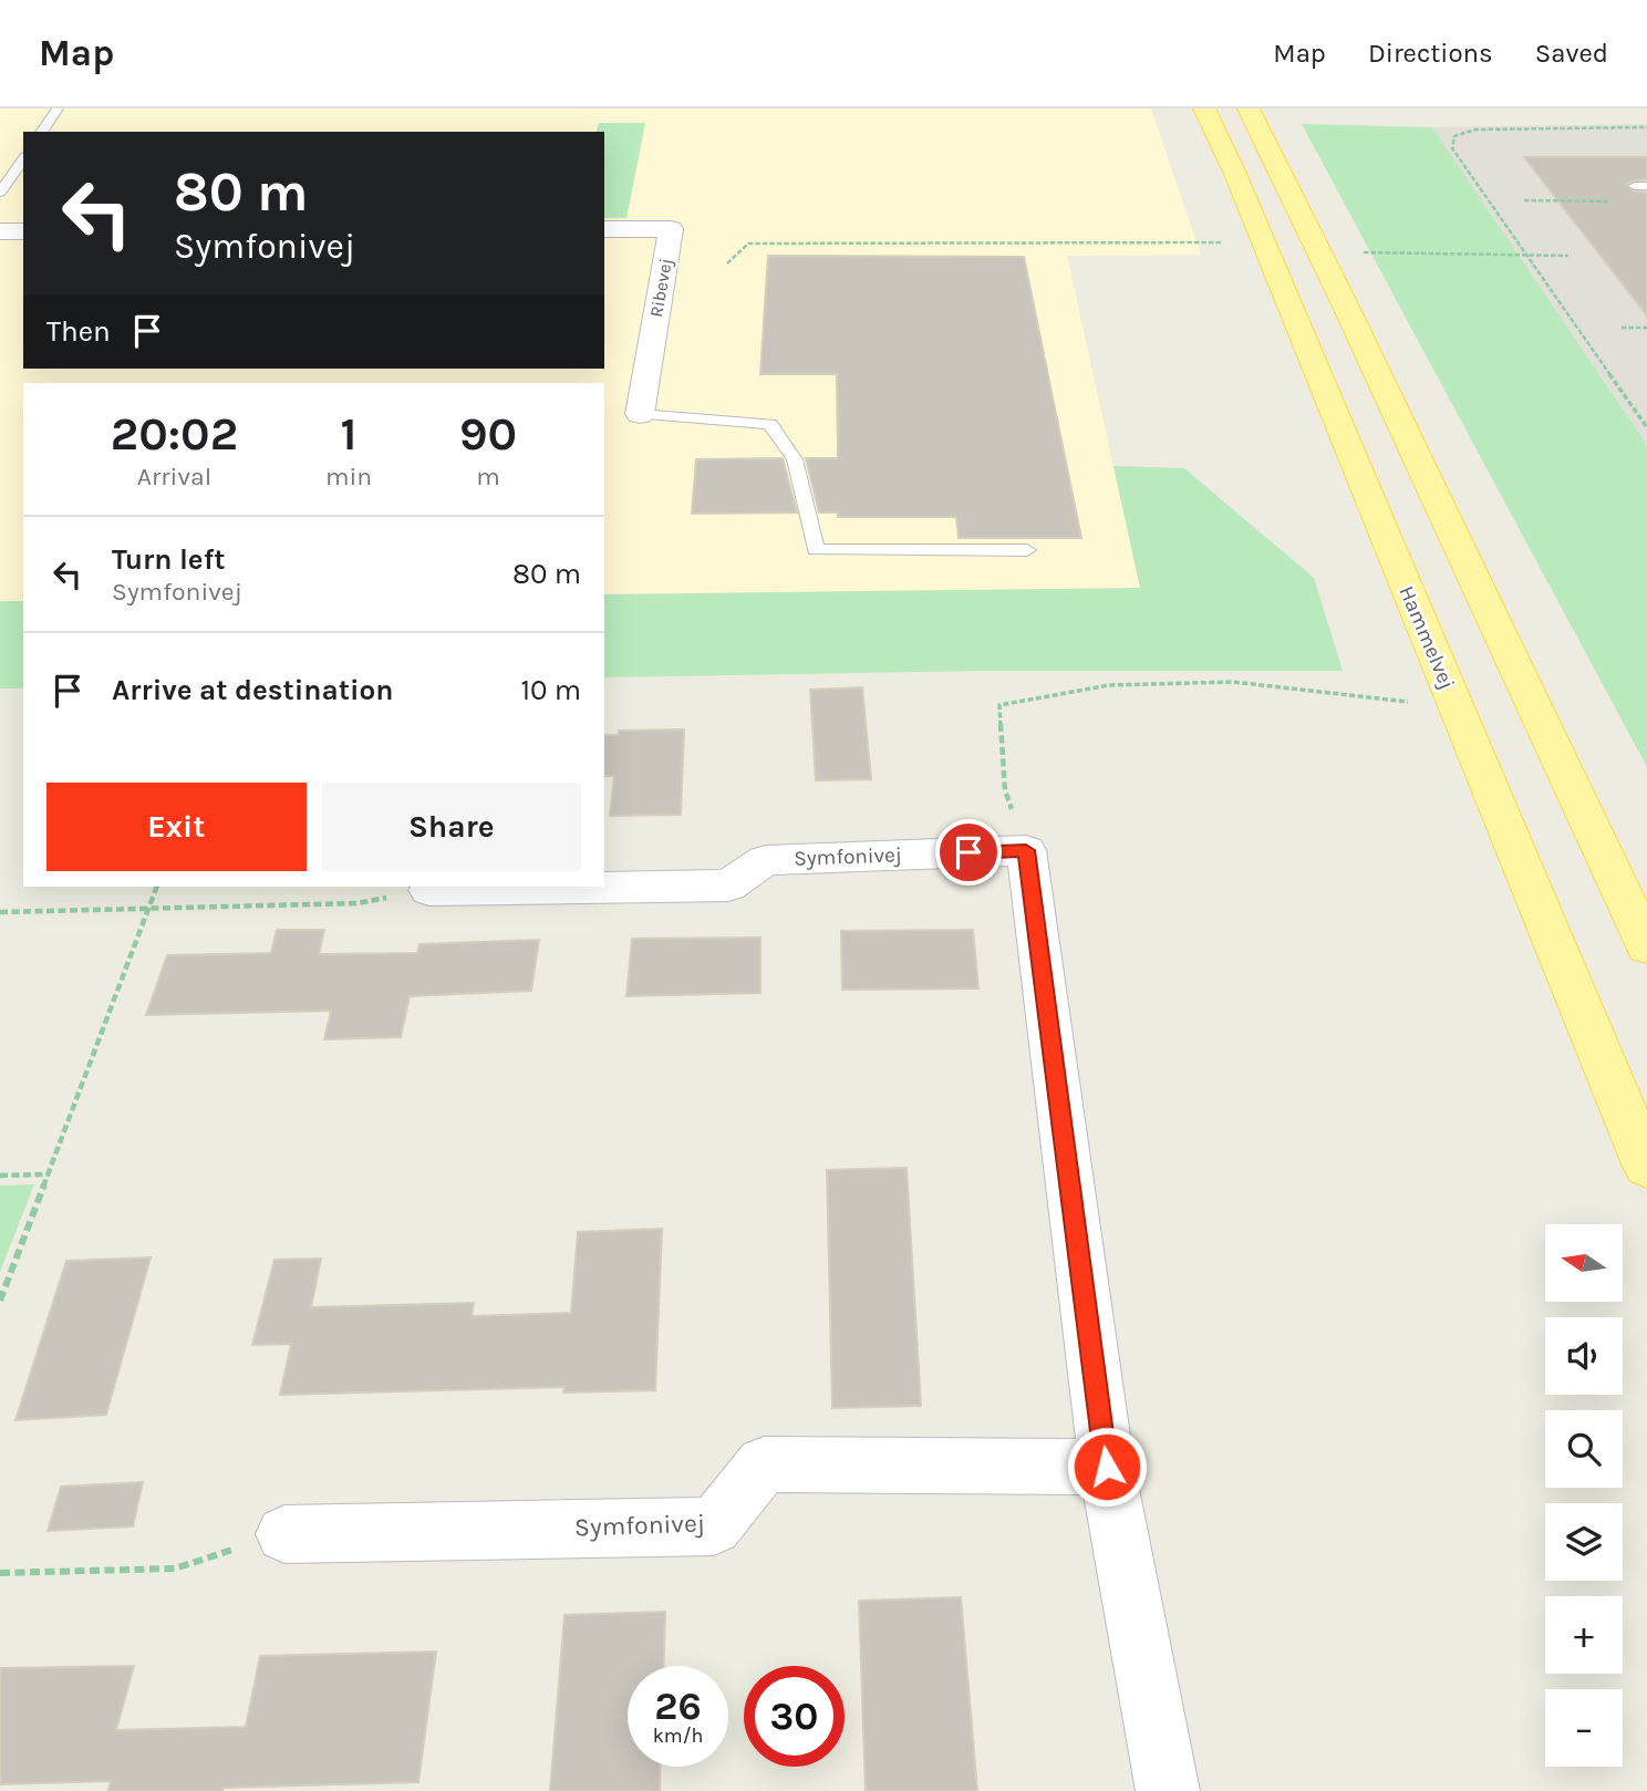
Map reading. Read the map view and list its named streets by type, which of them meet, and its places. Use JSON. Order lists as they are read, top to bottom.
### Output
{
  "streets": {
    "main road": ["Hammelvej"],
    "street": ["Ribevej", "Symfonivej"]
  },
  "north": "left",
  "page": {
    "header": "Map",
    "nav": ["Map", "Directions", "Saved"],
    "turn": ["80 m", "Symfonivej"],
    "then": "Then",
    "eta": [
      "20:02",
      "Arrival",
      "1",
      "min",
      "90",
      "m"
    ],
    "list": [
      {
        "name": "Turn left",
        "note": "Symfonivej",
        "value": "80 m"
      },
      {
        "name": "Arrive at destination",
        "value": "10 m"
      }
    ],
    "buttons": ["Exit", "Share"],
    "map_buttons": ["+", "−"],
    "speed": "26 km/h",
    "limit": "30"
  }
}
